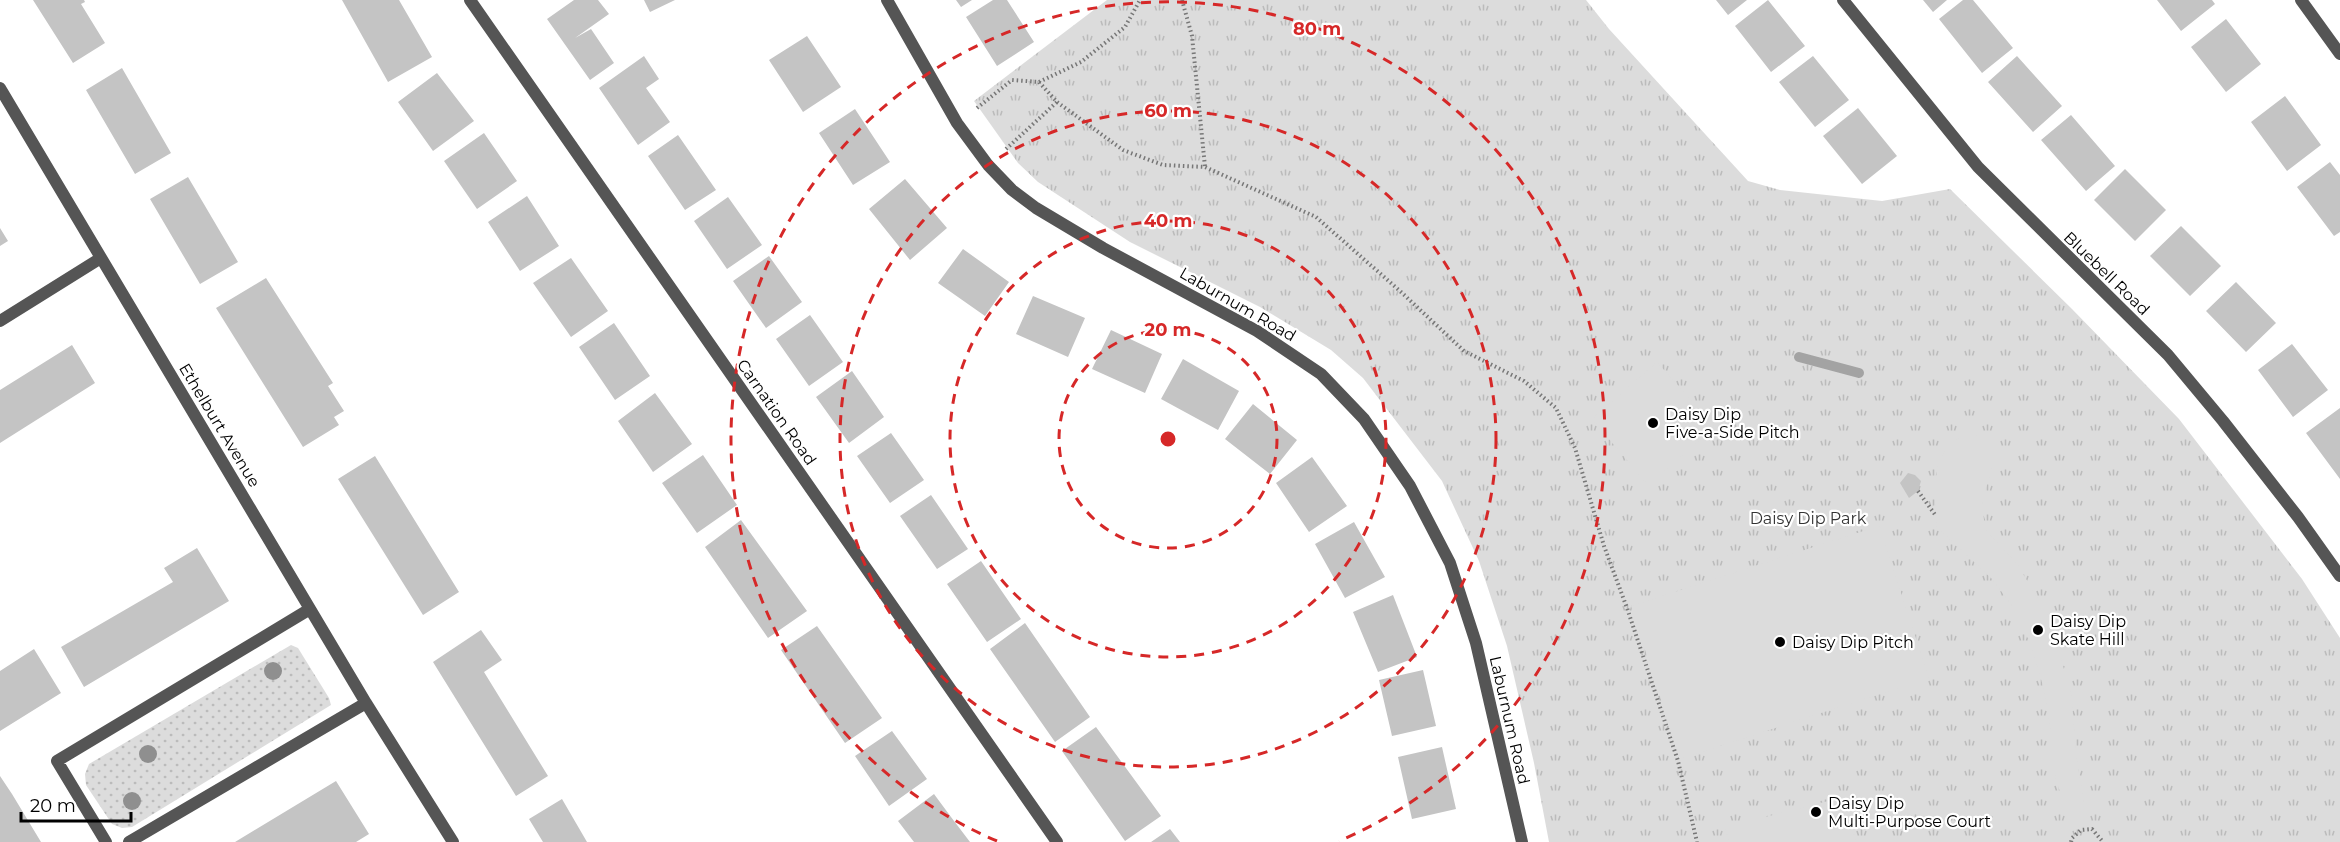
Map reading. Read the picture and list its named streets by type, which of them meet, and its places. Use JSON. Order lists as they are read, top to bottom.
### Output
{
  "streets": {
    "street": [
      "Bluebell Road",
      "Laburnum Road",
      "Carnation Road",
      "Ethelburt Avenue"
    ]
  },
  "parks": ["Daisy Dip Park"],
  "places": [
    "Daisy Dip Five-a-Side Pitch",
    "Daisy Dip Skate Hill",
    "Daisy Dip Pitch",
    "Daisy Dip Multi-Purpose Court"
  ],
  "scale_bar": "20 m",
  "rings": [
    "80 m",
    "60 m",
    "40 m",
    "20 m"
  ]
}
